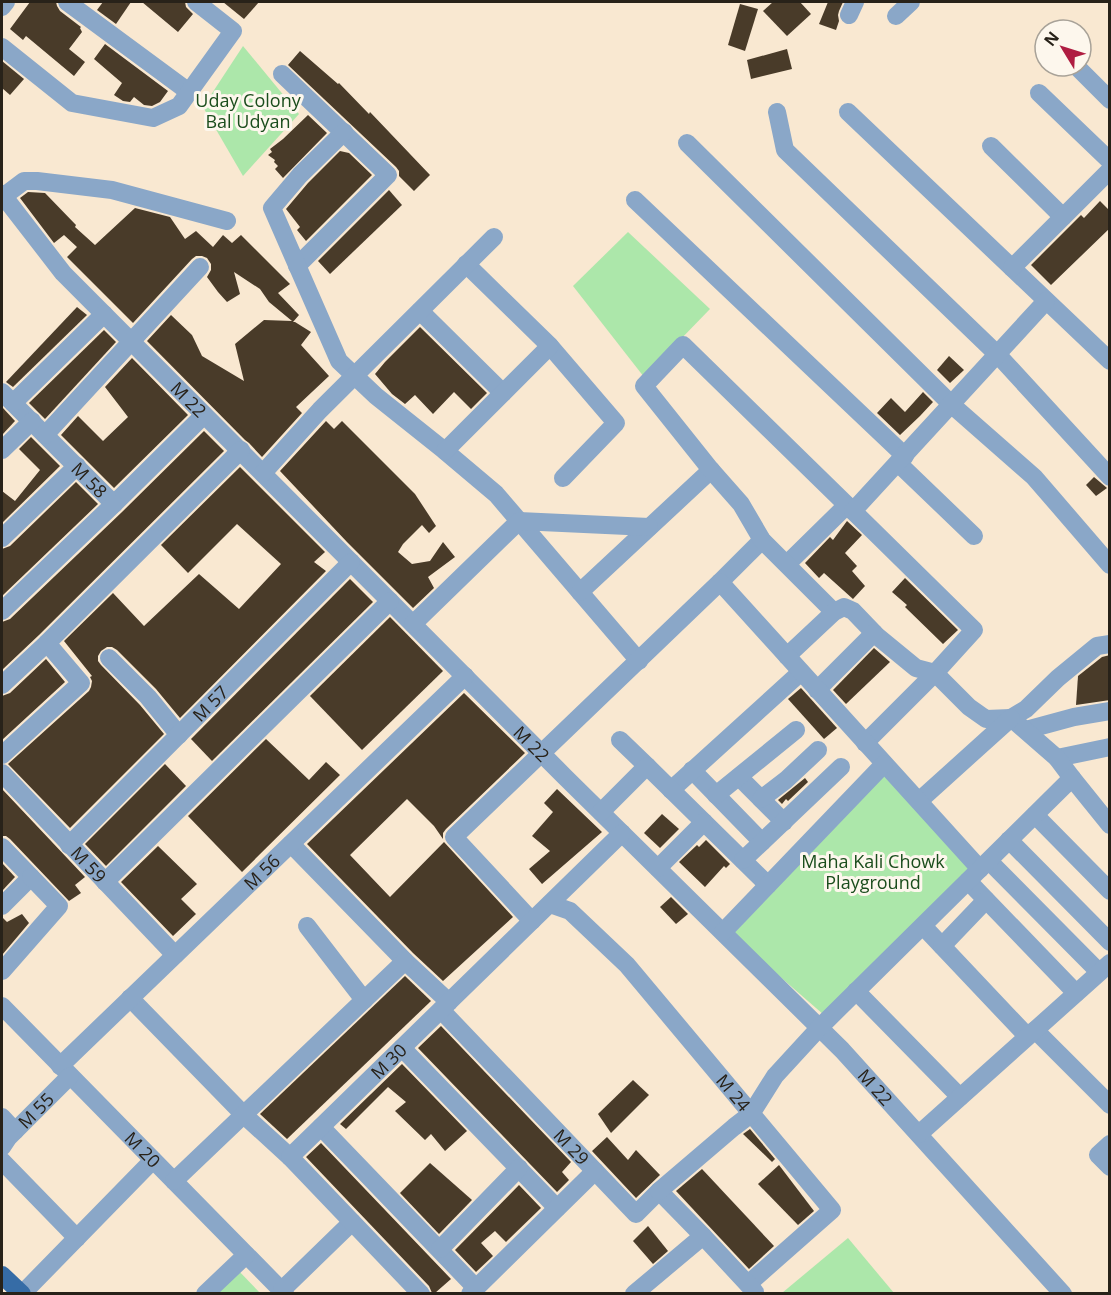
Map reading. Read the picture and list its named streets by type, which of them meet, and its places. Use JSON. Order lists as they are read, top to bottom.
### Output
{
  "streets": {
    "street": [
      "M 22",
      "M 58",
      "M 57",
      "M 59",
      "M 56",
      "M 30",
      "M 24",
      "M 55",
      "M 29",
      "M 20"
    ]
  },
  "crossings": [
    ["M 22", "M 58"],
    ["M 22", "M 57"],
    ["M 22", "M 56"],
    ["M 22", "M 30"],
    ["M 57", "M 59"],
    ["M 59", "M 56"],
    ["M 56", "M 55"],
    ["M 56", "M 29"],
    ["M 56", "M 20"],
    ["M 30", "M 24"],
    ["M 30", "M 29"],
    ["M 55", "M 20"]
  ],
  "parks": ["Uday Colony Bal Udyan", "Maha Kali Chowk Playground"],
  "north": "top left"
}
